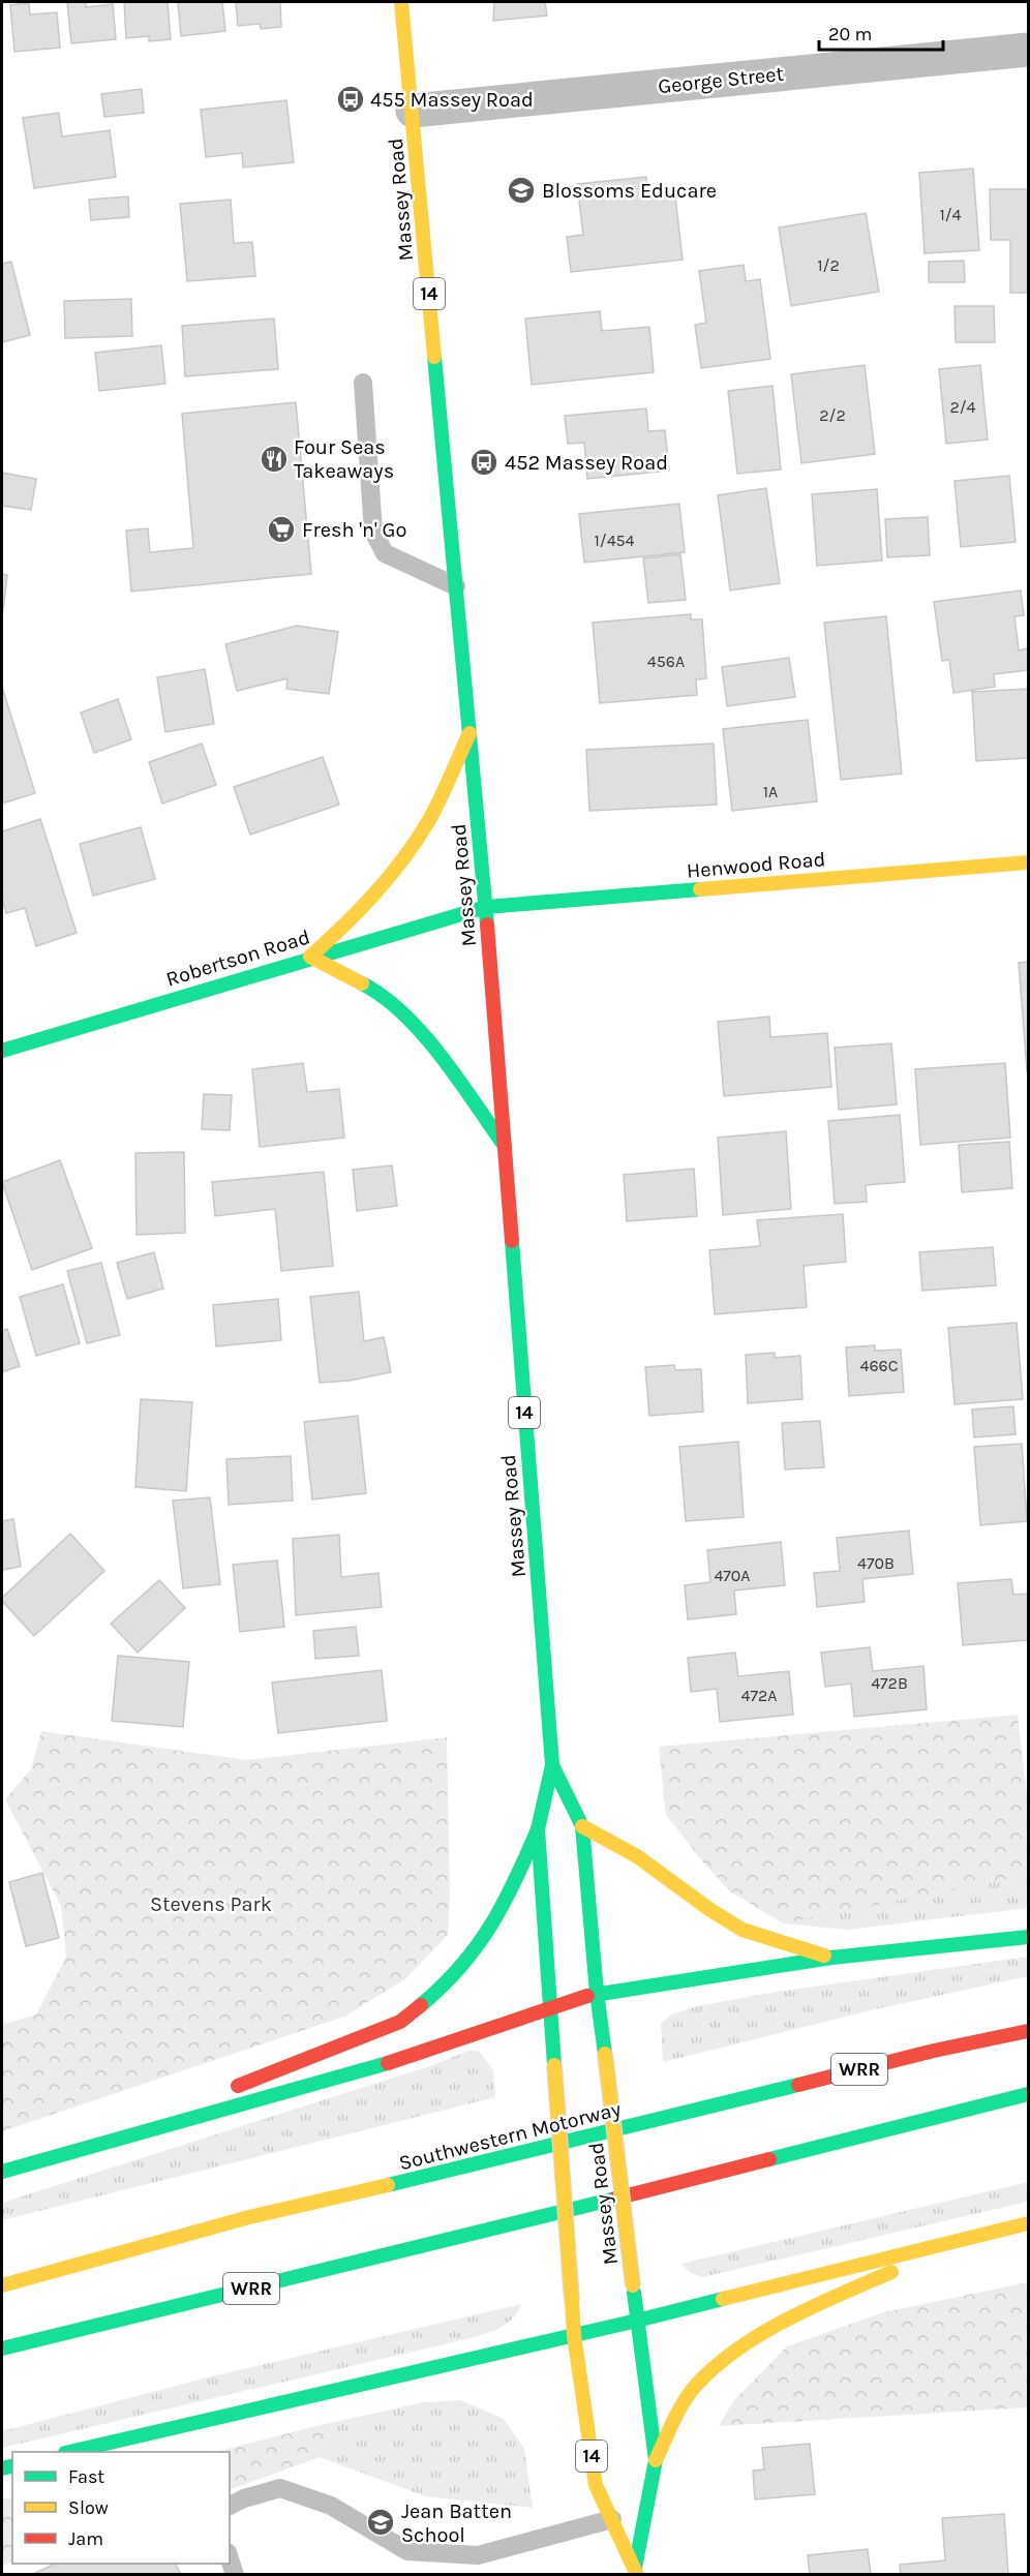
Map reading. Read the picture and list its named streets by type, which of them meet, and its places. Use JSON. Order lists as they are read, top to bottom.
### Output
{
  "streets": {
    "main road": [
      "Massey Road",
      "14",
      "Henwood Road",
      "Robertson Road",
      "WRR",
      "Southwestern Motorway"
    ],
    "street": ["George Street"]
  },
  "crossings": [
    ["George Street", "Massey Road"],
    ["Massey Road", "Henwood Road"],
    ["Massey Road", "Robertson Road"],
    ["Henwood Road", "Robertson Road"]
  ],
  "parks": ["Stevens Park"],
  "places": {
    "bus stop": ["455 Massey Road", "452 Massey Road"],
    "school or university": ["Blossoms Educare", "Jean Batten School"],
    "restaurant": ["Four Seas Takeaways"],
    "supermarket": ["Fresh 'n' Go"]
  },
  "house_numbers": [
    "1/4",
    "1/2",
    "2/4",
    "2/2",
    "1/454",
    "456A",
    "1A",
    "466C",
    "470B",
    "470A",
    "472B",
    "472A"
  ],
  "legend": ["Fast", "Slow", "Jam"],
  "scale_bar": "20 m"
}
